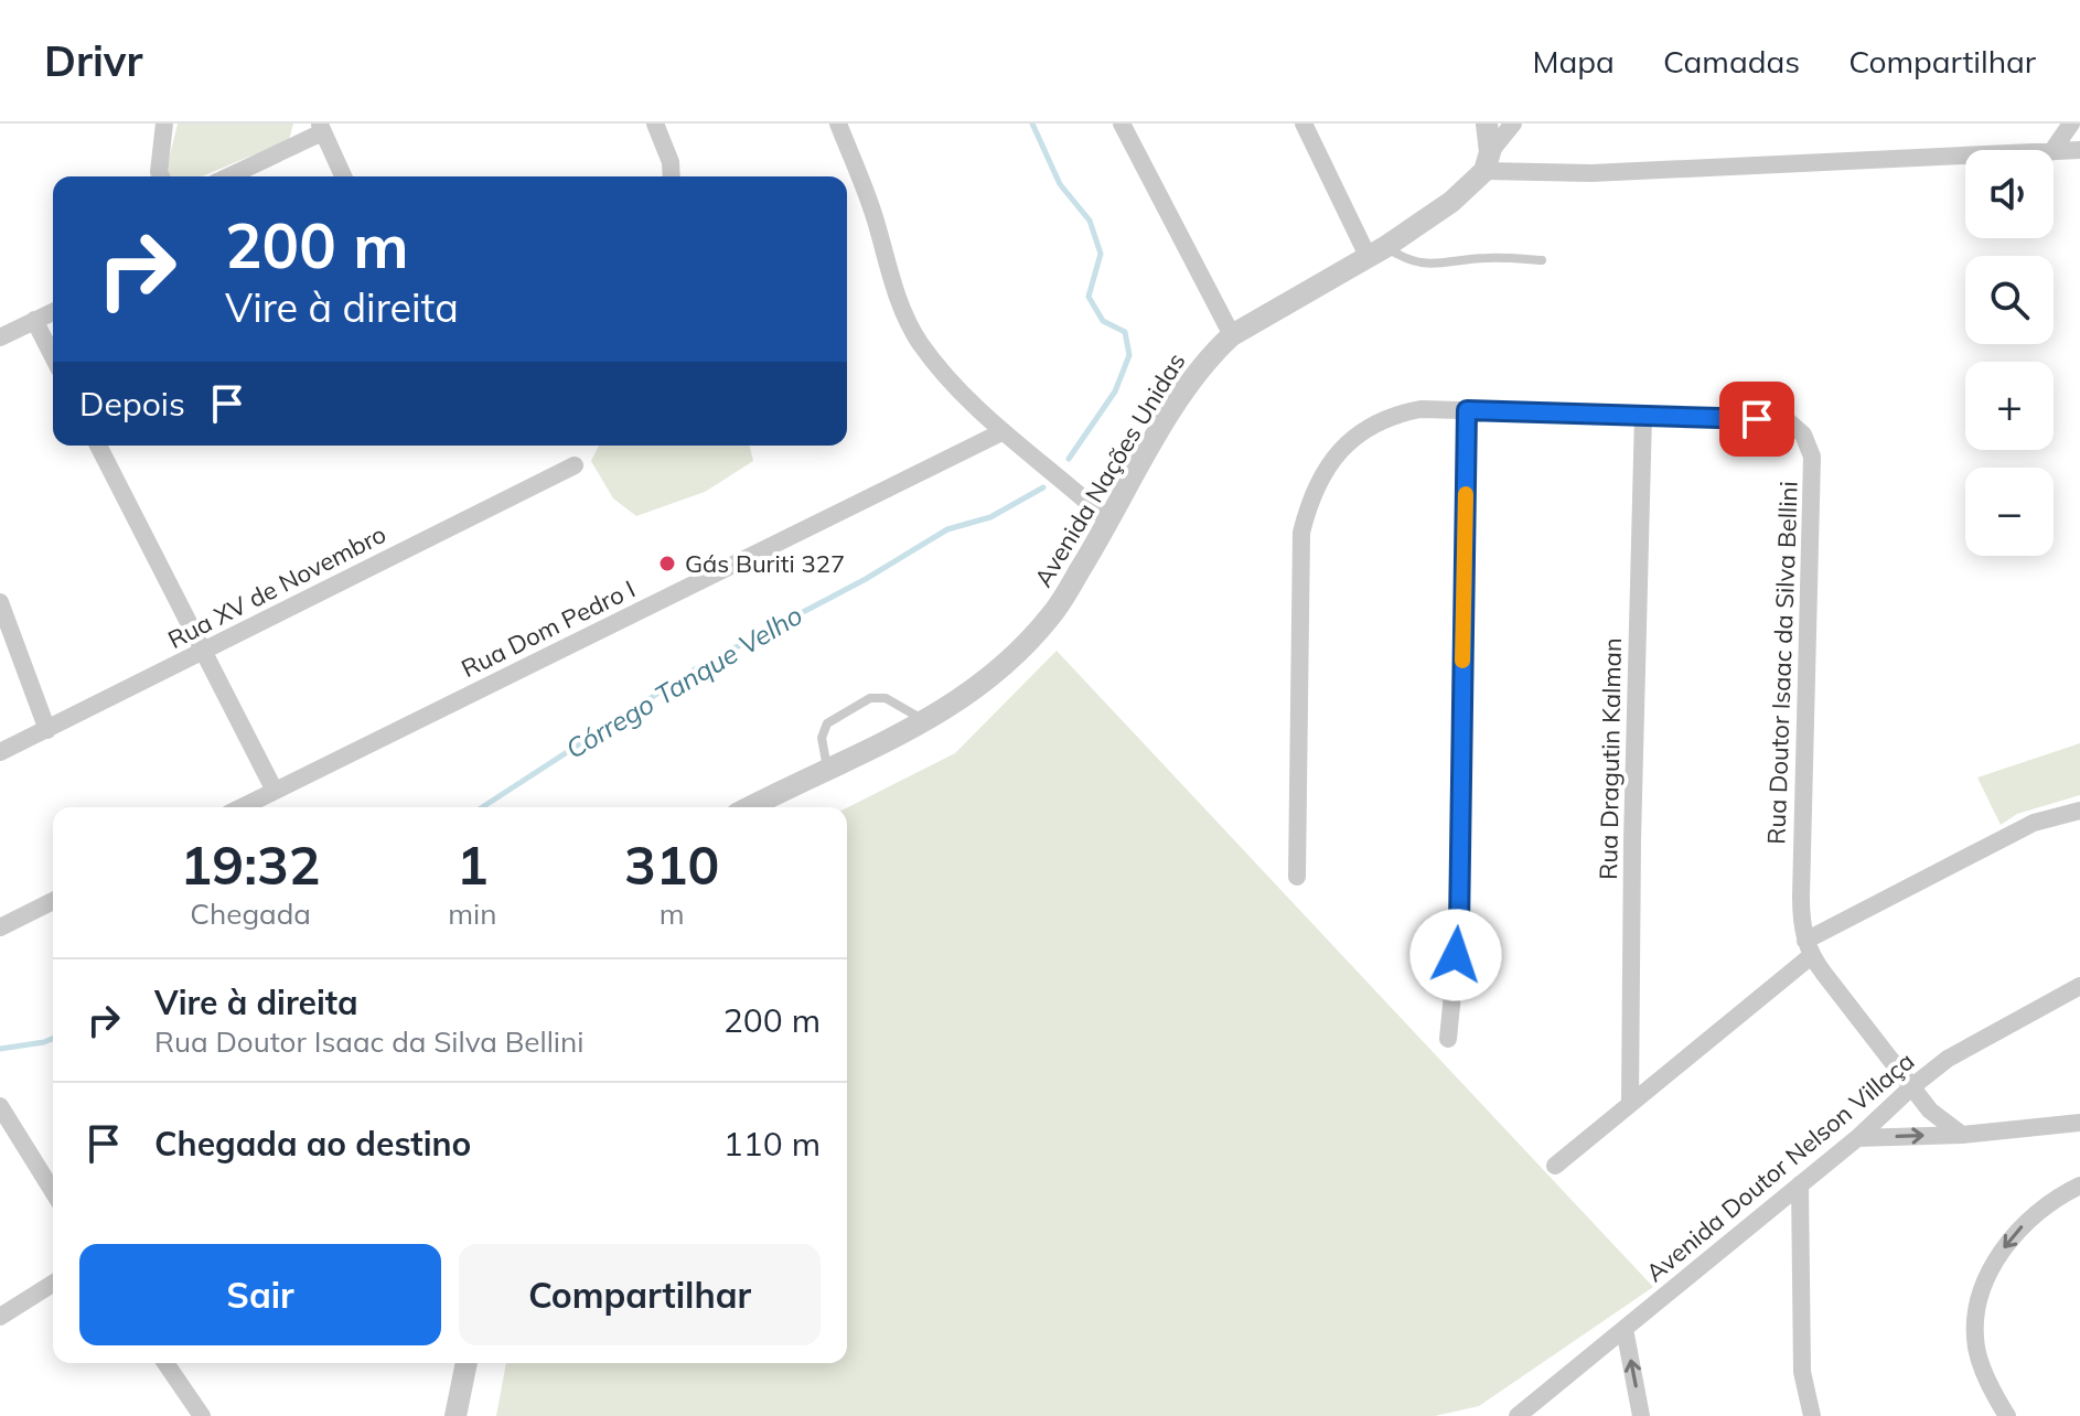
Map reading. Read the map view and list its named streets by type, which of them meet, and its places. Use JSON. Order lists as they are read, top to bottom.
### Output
{
  "streets": {
    "street": [
      "Avenida Nações Unidas",
      "Rua XV de Novembro",
      "Rua Dom Pedro I",
      "Rua Doutor Isaac da Silva Bellini",
      "Rua Dragutin Kalman",
      "Avenida Doutor Nelson Villaça"
    ]
  },
  "crossings": [
    ["Rua Doutor Isaac da Silva Bellini", "Rua Dragutin Kalman"]
  ],
  "water": ["Córrego Tanque Velho"],
  "places": ["Gás Buriti 327"],
  "page": {
    "header": "Drivr",
    "nav": ["Mapa", "Camadas", "Compartilhar"],
    "map_buttons": ["+", "−"],
    "turn": ["200 m", "Vire à direita"],
    "then": "Depois",
    "eta": [
      "19:32",
      "Chegada",
      "1",
      "min",
      "310",
      "m"
    ],
    "list": [
      {
        "name": "Vire à direita",
        "note": "Rua Doutor Isaac da Silva Bellini",
        "value": "200 m"
      },
      {
        "name": "Chegada ao destino",
        "value": "110 m"
      }
    ],
    "buttons": ["Sair", "Compartilhar"]
  }
}
